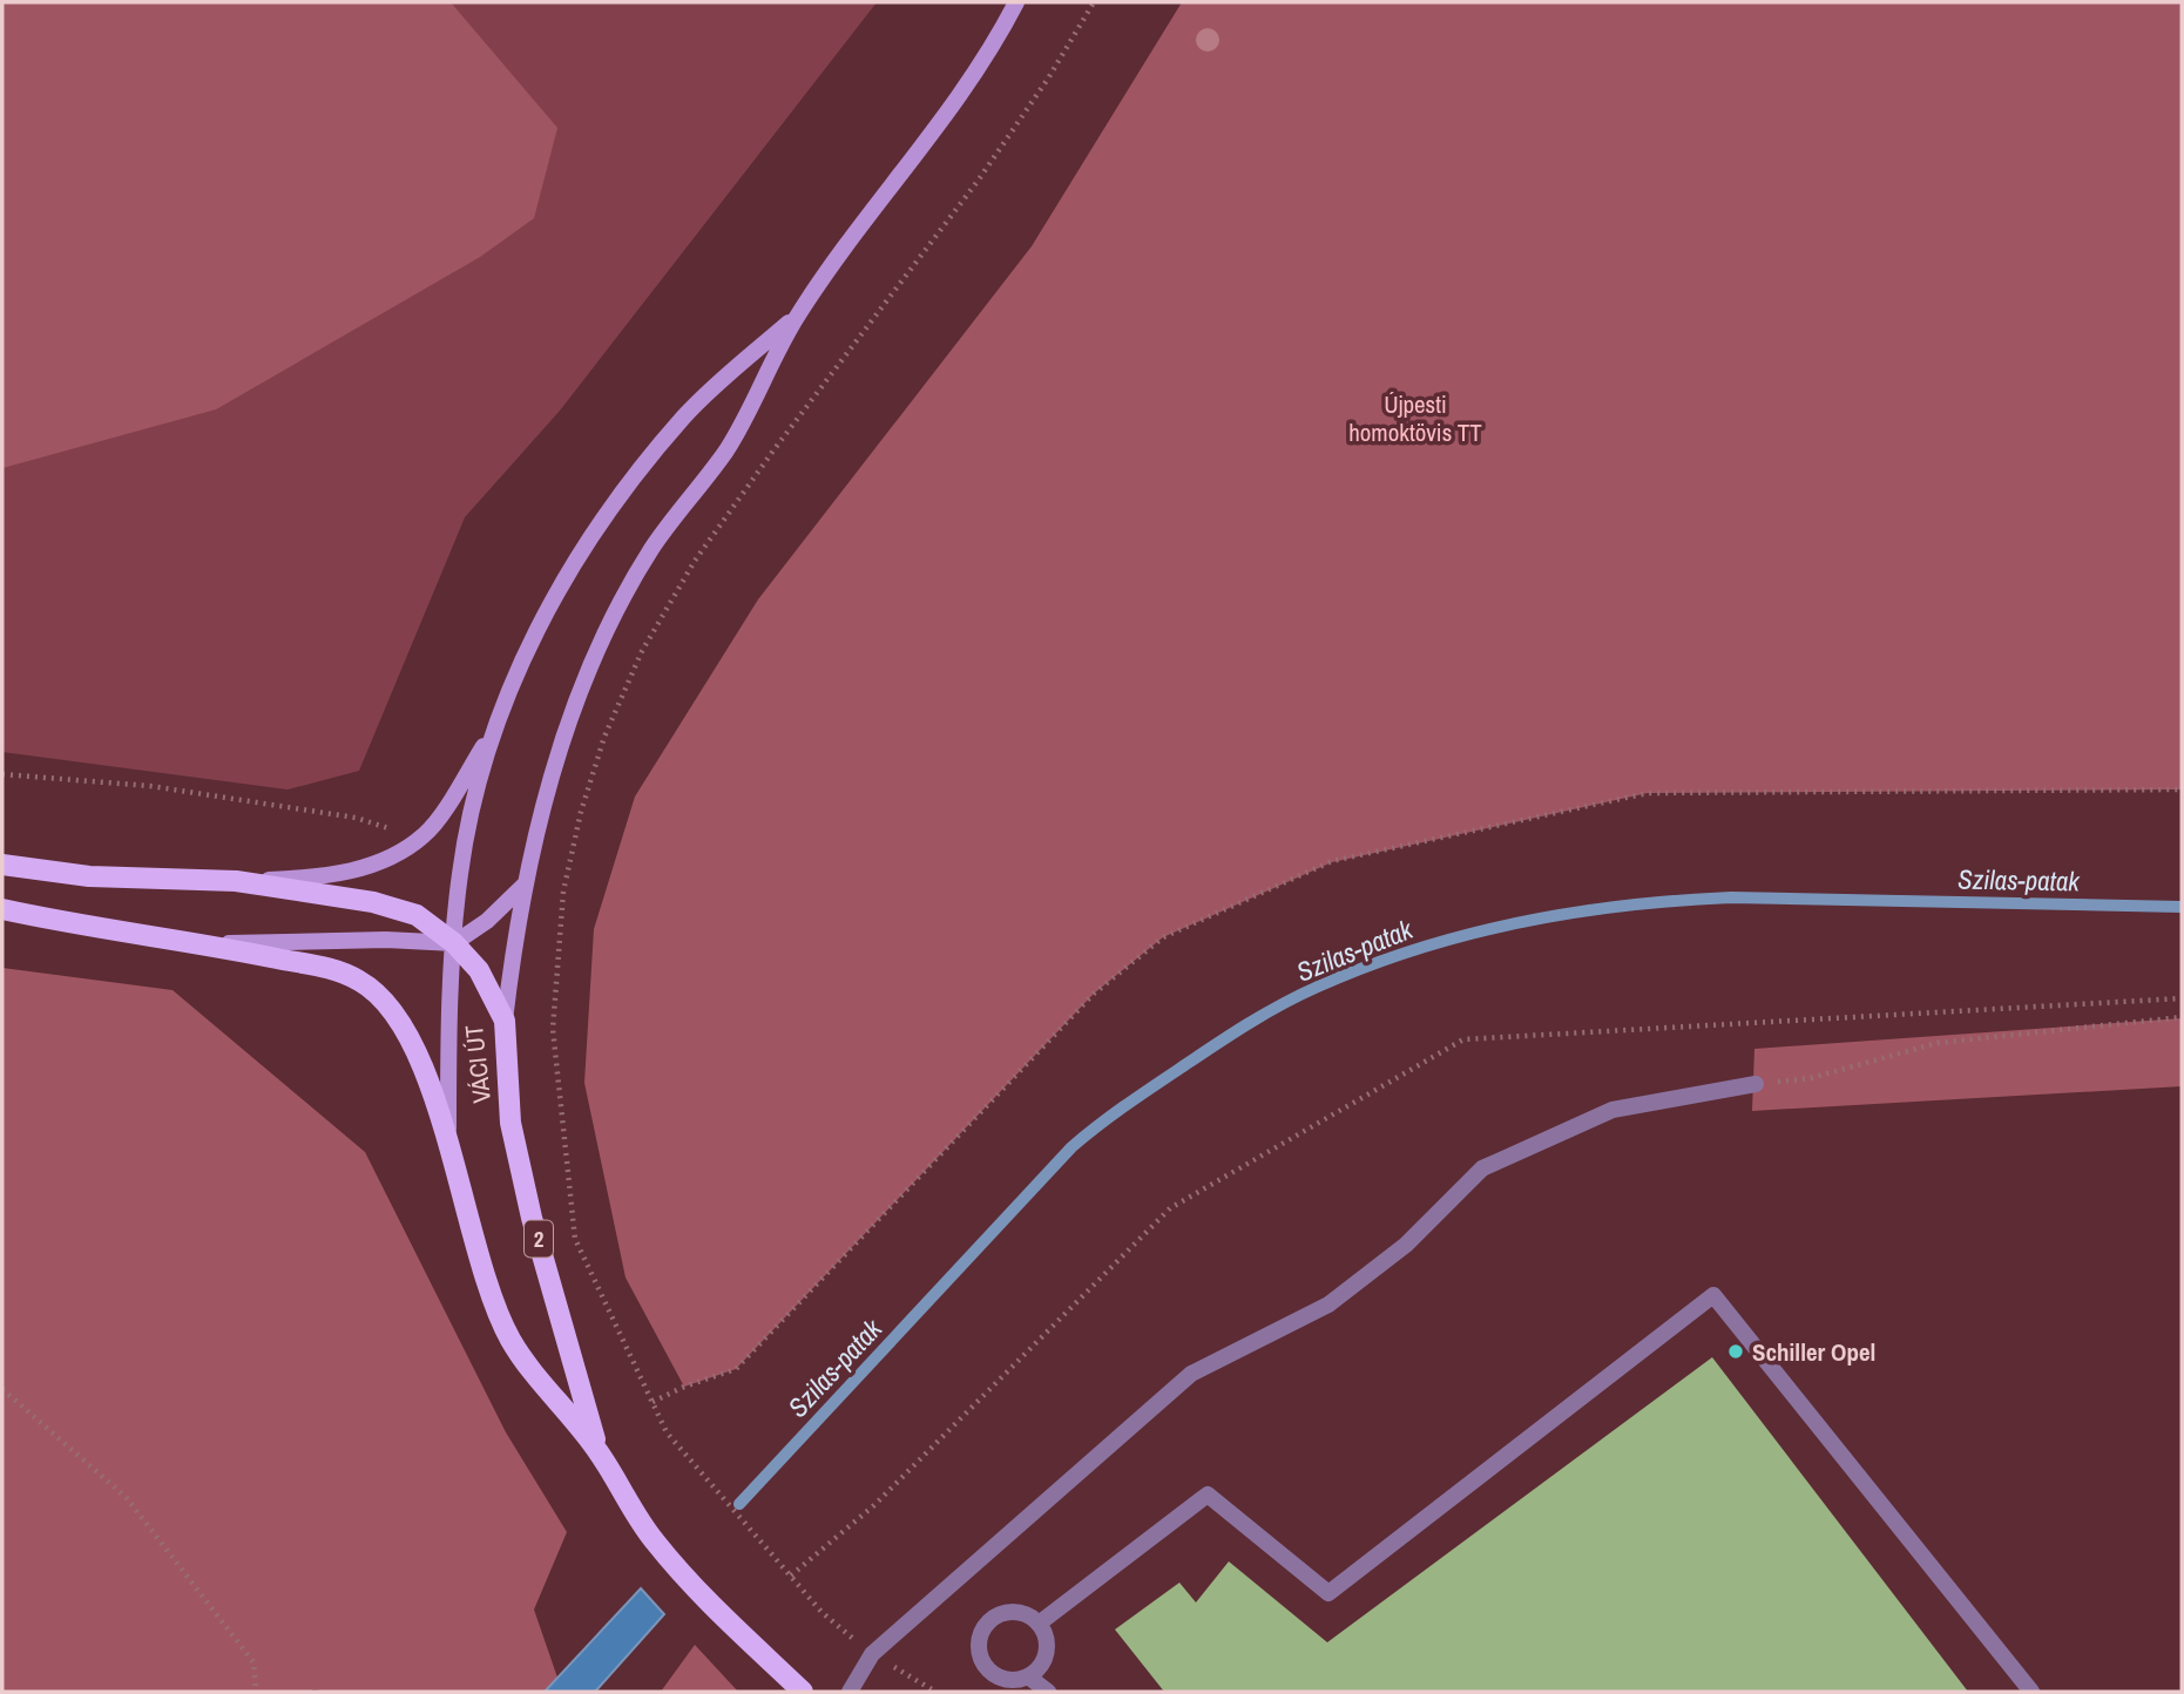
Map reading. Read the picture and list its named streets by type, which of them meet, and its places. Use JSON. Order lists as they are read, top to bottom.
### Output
{
  "streets": {
    "main road": ["VÁCI ÚT", "2"]
  },
  "water": ["Szilas-patak"],
  "parks": ["Újpesti homoktövis TT"],
  "places": ["Schiller Opel"]
}
